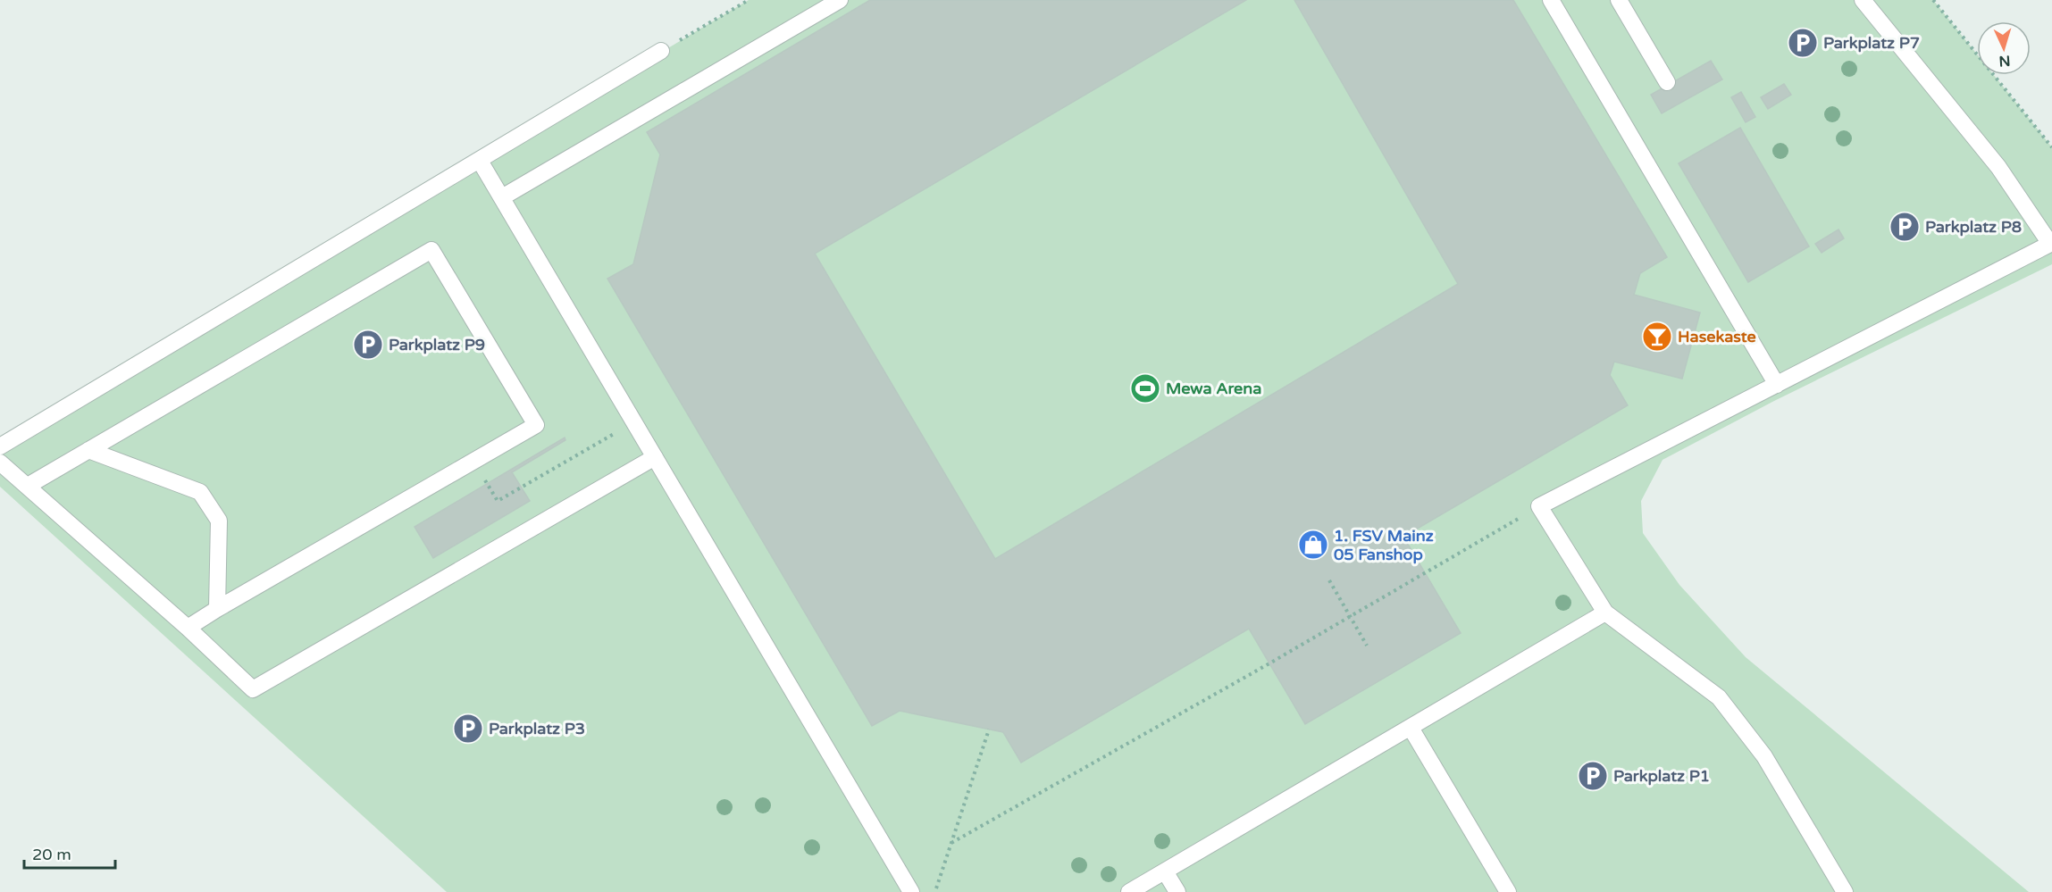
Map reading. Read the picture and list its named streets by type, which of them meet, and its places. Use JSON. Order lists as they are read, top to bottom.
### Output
{
  "places": {
    "parking": [
      "Parkplatz P7",
      "Parkplatz P8",
      "Parkplatz P9",
      "Parkplatz P3",
      "Parkplatz P1"
    ],
    "bar": ["Hasekaste"],
    "sports": ["Mewa Arena"],
    "shop": ["1. FSV Mainz 05 Fanshop"]
  },
  "scale_bar": "20 m",
  "north": "bottom"
}
